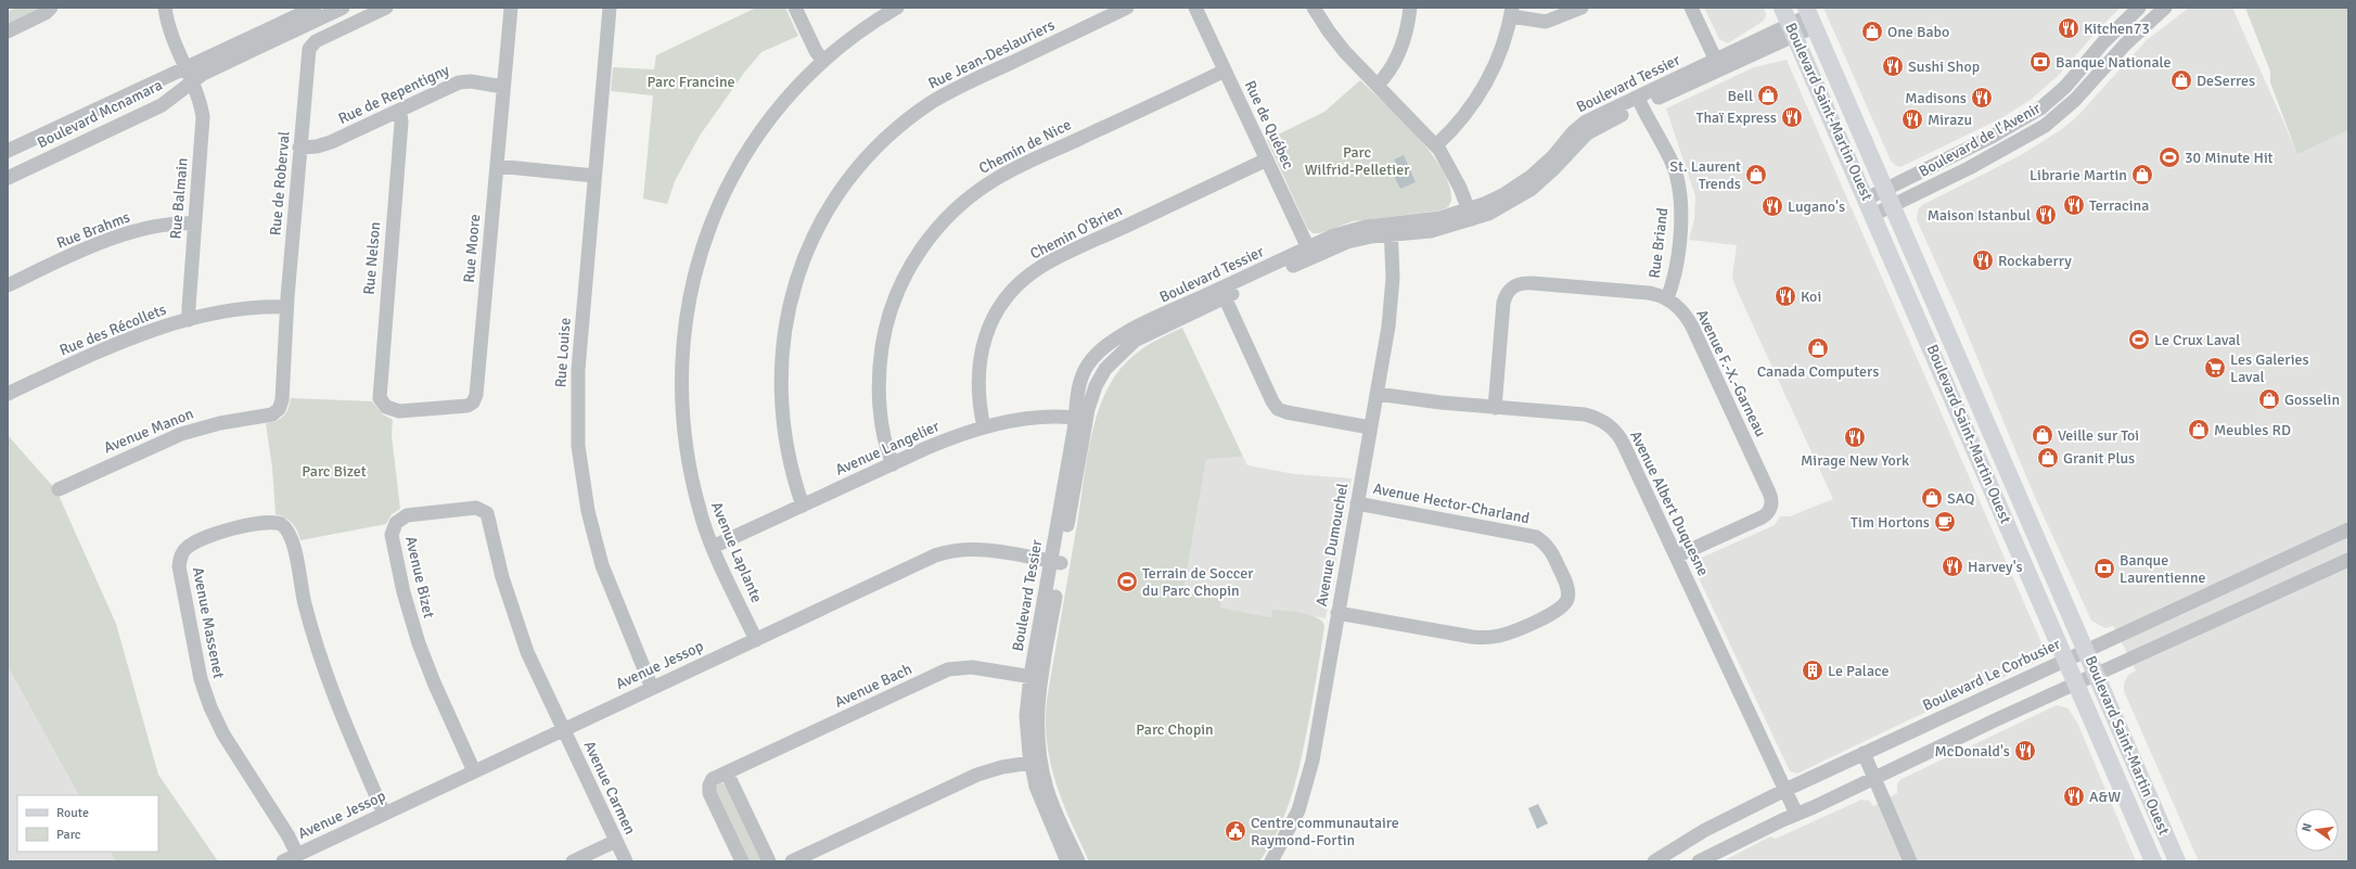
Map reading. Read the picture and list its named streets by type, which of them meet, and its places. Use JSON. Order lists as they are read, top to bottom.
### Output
{
  "streets": {
    "main road": ["Boulevard Saint-Martin Ouest"],
    "street": [
      "Rue Jean-Deslauriers",
      "Boulevard Tessier",
      "Rue de Repentigny",
      "Boulevard Mcnamara",
      "Rue de Québec",
      "Boulevard de l'Avenir",
      "Chemin de Nice",
      "Rue de Roberval",
      "Rue Balmain",
      "Rue Brahms",
      "Chemin O'Brien",
      "Rue Briand",
      "Rue Moore",
      "Rue Nelson",
      "Rue des Récollets",
      "Rue Louise",
      "Avenue F.-X.-Garneau",
      "Avenue Manon",
      "Avenue Langelier",
      "Avenue Hector-Charland",
      "Avenue Albert Duquesne",
      "Avenue Dumouchel",
      "Avenue Laplante",
      "Avenue Bizet",
      "Avenue Massenet",
      "Avenue Jessop",
      "Boulevard Le Corbusier",
      "Avenue Bach",
      "Avenue Carmen"
    ]
  },
  "crossings": [
    ["Rue Jean-Deslauriers", "Avenue Langelier"],
    ["Boulevard Tessier", "Boulevard Saint-Martin Ouest"],
    ["Boulevard Tessier", "Rue de Québec"],
    ["Boulevard Tessier", "Rue Briand"],
    ["Boulevard Tessier", "Avenue Langelier"],
    ["Boulevard Tessier", "Avenue Dumouchel"],
    ["Boulevard Tessier", "Avenue Jessop"],
    ["Boulevard Tessier", "Avenue Bach"],
    ["Rue de Repentigny", "Rue de Roberval"],
    ["Rue de Repentigny", "Rue Moore"],
    ["Rue de Repentigny", "Rue Nelson"],
    ["Boulevard Saint-Martin Ouest", "Boulevard de l'Avenir"],
    ["Boulevard Saint-Martin Ouest", "Boulevard Le Corbusier"],
    ["Boulevard Mcnamara", "Rue Balmain"],
    ["Rue de Québec", "Chemin de Nice"],
    ["Rue de Québec", "Chemin O'Brien"],
    ["Chemin de Nice", "Avenue Langelier"],
    ["Rue de Roberval", "Rue des Récollets"],
    ["Rue de Roberval", "Avenue Manon"],
    ["Rue Balmain", "Rue Brahms"],
    ["Rue Balmain", "Rue des Récollets"],
    ["Chemin O'Brien", "Avenue Langelier"],
    ["Rue Briand", "Avenue F.-X.-Garneau"],
    ["Rue Moore", "Rue Nelson"],
    ["Rue Louise", "Avenue Jessop"],
    ["Avenue F.-X.-Garneau", "Avenue Albert Duquesne"],
    ["Avenue Langelier", "Avenue Laplante"],
    ["Avenue Hector-Charland", "Avenue Dumouchel"],
    ["Avenue Albert Duquesne", "Avenue Dumouchel"],
    ["Avenue Albert Duquesne", "Boulevard Le Corbusier"],
    ["Avenue Laplante", "Avenue Jessop"],
    ["Avenue Bizet", "Avenue Jessop"],
    ["Avenue Bizet", "Avenue Carmen"],
    ["Avenue Massenet", "Avenue Jessop"],
    ["Avenue Jessop", "Avenue Carmen"]
  ],
  "parks": [
    "Parc Francine",
    "Parc Wilfrid-Pelletier",
    "Parc Bizet",
    "Parc Chopin"
  ],
  "places": {
    "restaurant": [
      "Kitchen73",
      "Sushi Shop",
      "Madisons",
      "Thaï Express",
      "Mirazu",
      "Terracina",
      "Lugano's",
      "Maison Istanbul",
      "Rockaberry",
      "Koi",
      "Mirage New York",
      "Harvey's",
      "McDonald's",
      "A&W"
    ],
    "shop": [
      "One Babo",
      "DeSerres",
      "Bell",
      "St. Laurent Trends",
      "Librarie Martin",
      "Canada Computers",
      "Gosselin",
      "Meubles RD",
      "Veille sur Toi",
      "Granit Plus",
      "SAQ"
    ],
    "bank": ["Banque Nationale", "Banque Laurentienne"],
    "sports": ["30 Minute Hit", "Le Crux Laval", "Terrain de Soccer du Parc Chopin"],
    "supermarket": ["Les Galeries Laval"],
    "cafe": ["Tim Hortons"],
    "building": ["Le Palace"],
    "public building": ["Centre communautaire Raymond-Fortin"]
  },
  "legend": ["Route", "Parc"],
  "north": "left"
}
